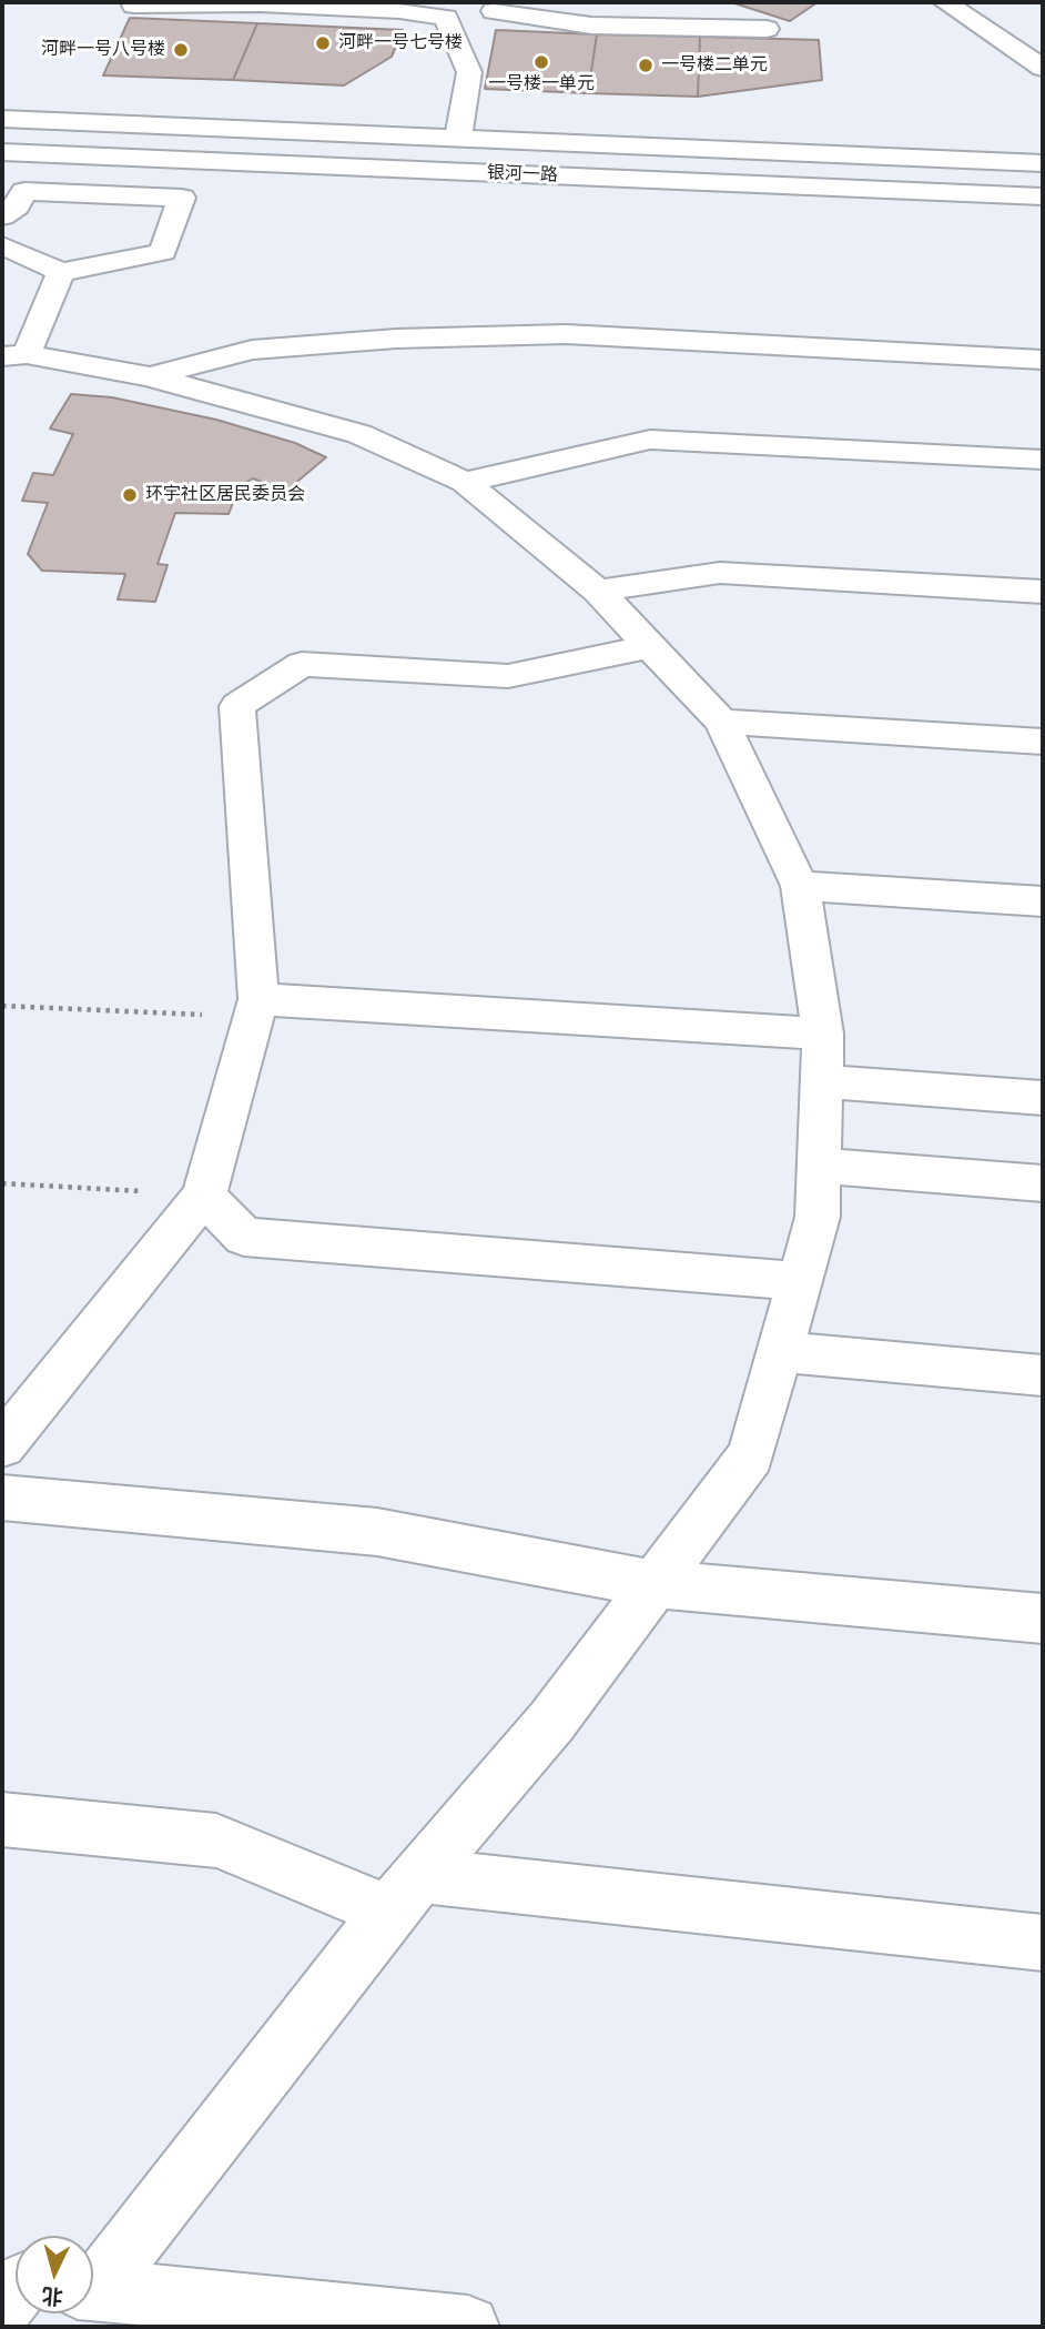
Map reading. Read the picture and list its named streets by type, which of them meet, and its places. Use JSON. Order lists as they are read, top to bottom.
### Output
{
  "streets": {
    "street": ["银河一路"]
  },
  "places": [
    "河畔一号七号楼",
    "河畔一号八号楼",
    "一号楼一单元",
    "一号楼二单元",
    "环宇社区居民委员会"
  ],
  "north": "bottom"
}
